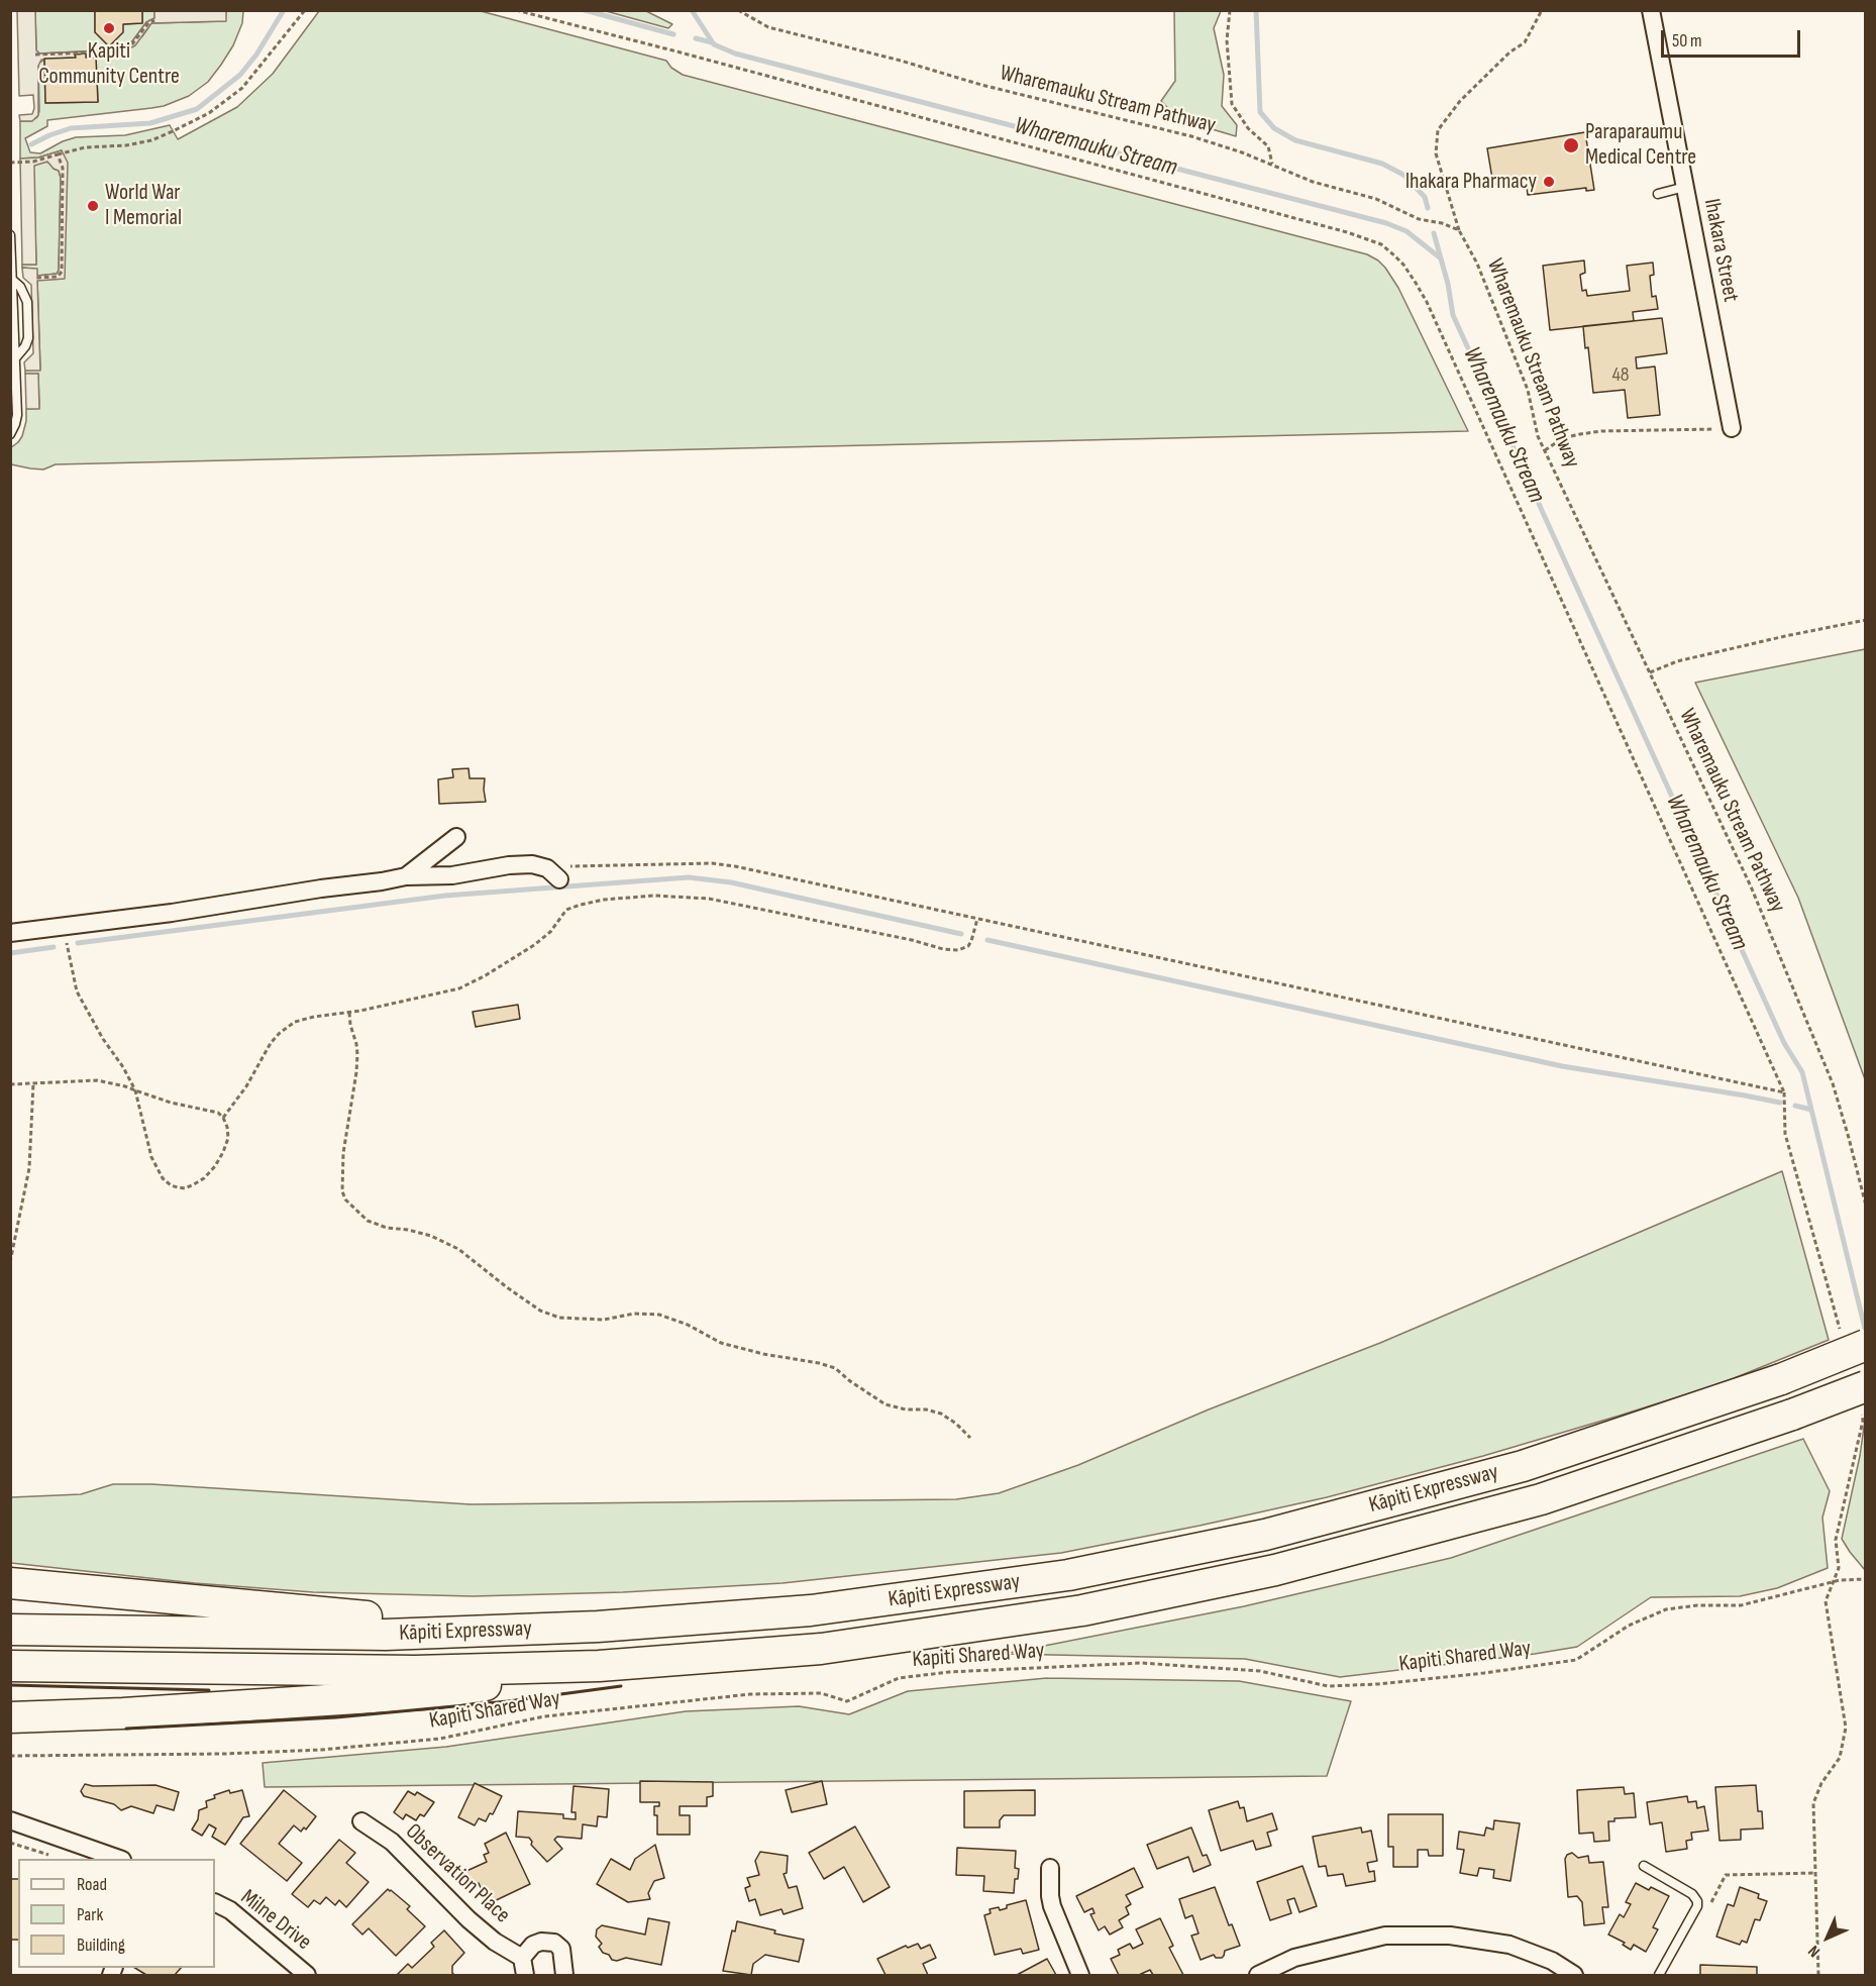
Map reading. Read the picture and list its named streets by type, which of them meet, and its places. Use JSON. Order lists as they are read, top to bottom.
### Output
{
  "streets": {
    "highway": ["Kāpiti Expressway"],
    "street": ["Ihakara Street", "Observation Place", "Milne Drive"],
    "path": ["Wharemauku Stream Pathway", "Kapiti Shared Way"]
  },
  "water": ["Wharemauku Stream"],
  "places": [
    "Kapiti Community Centre",
    "Paraparaumu Medical Centre",
    "Ihakara Pharmacy",
    "World War I Memorial"
  ],
  "house_numbers": ["48"],
  "legend": ["Road", "Park", "Building"],
  "scale_bar": "50 m",
  "north": "bottom left"
}
